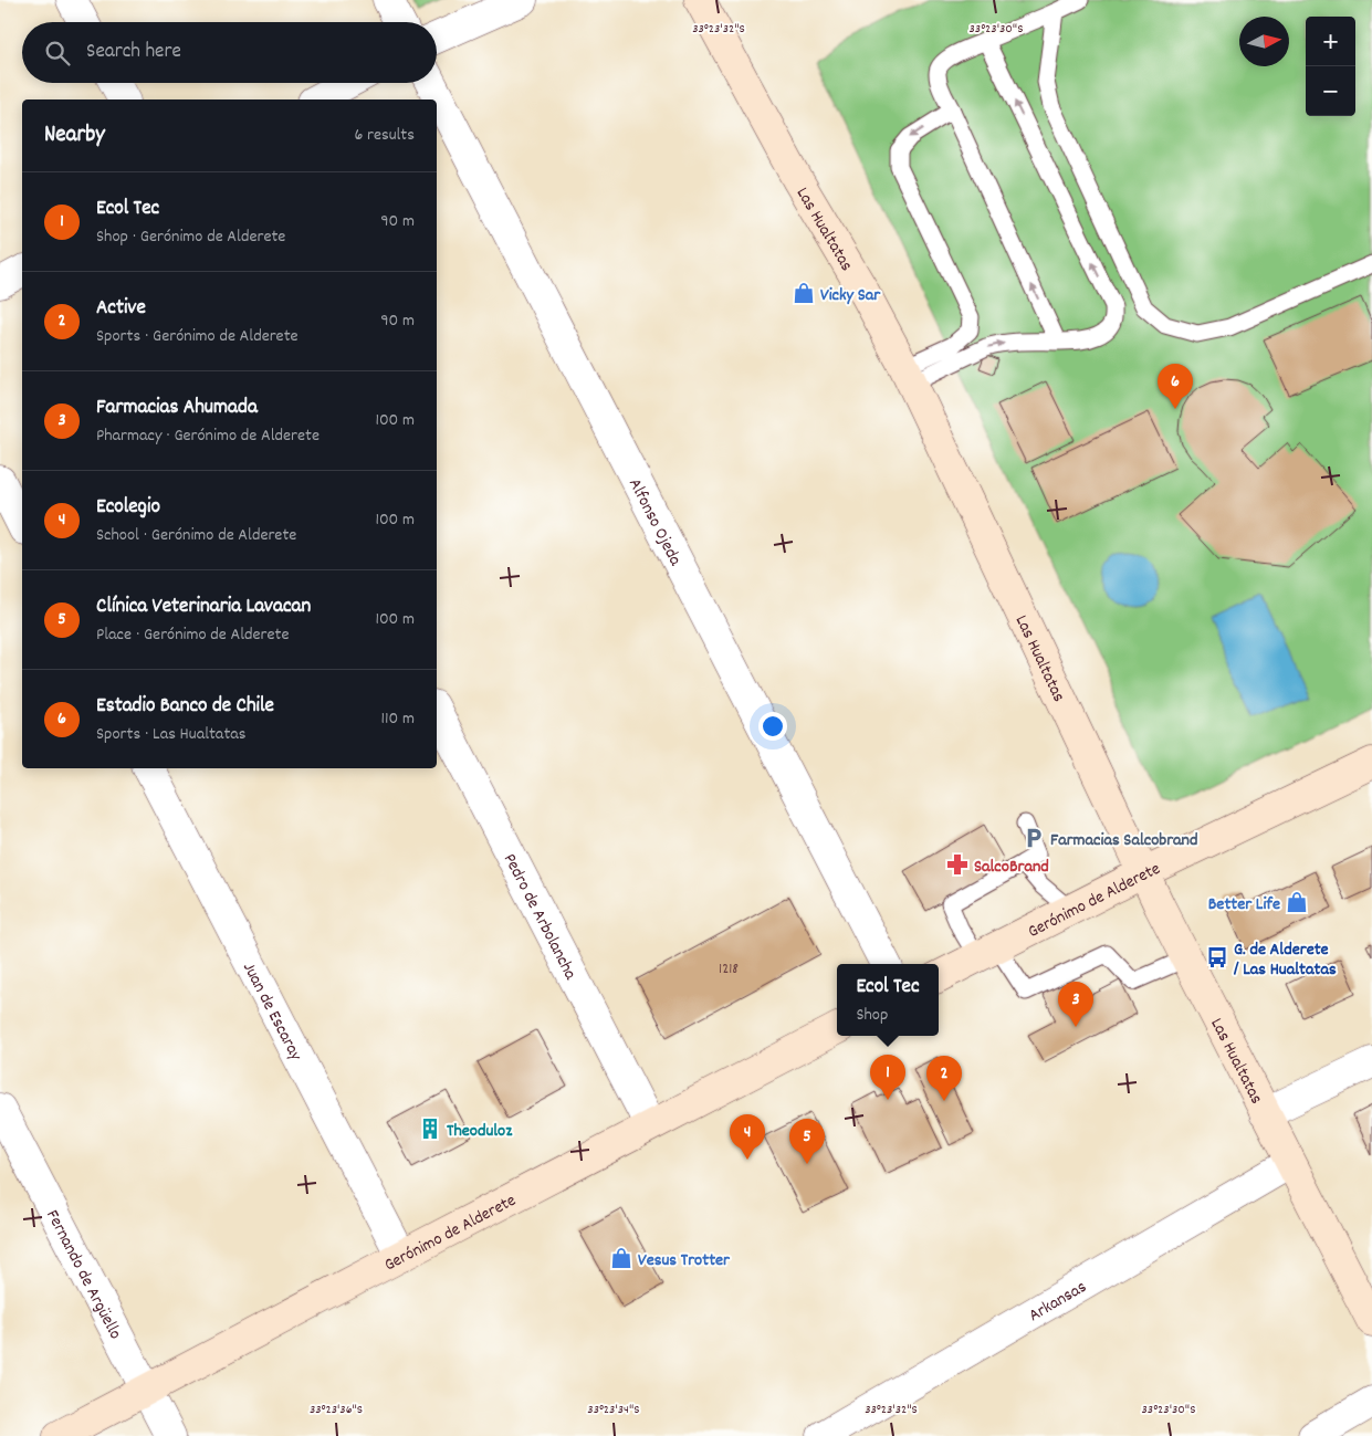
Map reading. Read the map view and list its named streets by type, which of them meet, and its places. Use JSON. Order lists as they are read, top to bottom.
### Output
{
  "streets": {
    "street": [
      "Las Hualtatas",
      "Alfonso Ojeda",
      "Gerónimo de Alderete",
      "Pedro de Arbolancha",
      "Juan de Escaray",
      "Fernando de Argüello",
      "Arkansas"
    ]
  },
  "crossings": [
    ["Las Hualtatas", "Gerónimo de Alderete"],
    ["Las Hualtatas", "Arkansas"],
    ["Gerónimo de Alderete", "Pedro de Arbolancha"],
    ["Gerónimo de Alderete", "Juan de Escaray"],
    ["Gerónimo de Alderete", "Fernando de Argüello"]
  ],
  "places": {
    "shop": ["Vicky Sar", "Better Life", "Vesus Trotter"],
    "parking": ["Farmacias Salcobrand"],
    "pharmacy": ["SalcoBrand"],
    "bus stop": ["G. de Alderete / Las Hualtatas"],
    "building": ["Theoduloz"]
  },
  "house_numbers": ["1218"],
  "north": "right",
  "page": {
    "map_buttons": ["+", "−"],
    "search": "Search here",
    "heading": ["Nearby", "6 results"],
    "list": [
      {
        "mark": "1",
        "name": "Ecol Tec",
        "note": "Shop · Gerónimo de Alderete",
        "value": "90 m"
      },
      {
        "mark": "2",
        "name": "Active",
        "note": "Sports · Gerónimo de Alderete",
        "value": "90 m"
      },
      {
        "mark": "3",
        "name": "Farmacias Ahumada",
        "note": "Pharmacy · Gerónimo de Alderete",
        "value": "100 m"
      },
      {
        "mark": "4",
        "name": "Ecolegio",
        "note": "School · Gerónimo de Alderete",
        "value": "100 m"
      },
      {
        "mark": "5",
        "name": "Clínica Veterinaria Lavacan",
        "note": "Place · Gerónimo de Alderete",
        "value": "100 m"
      },
      {
        "mark": "6",
        "name": "Estadio Banco de Chile",
        "note": "Sports · Las Hualtatas",
        "value": "110 m"
      }
    ],
    "pins": [
      "6",
      "3",
      "1",
      "2",
      "4",
      "5"
    ],
    "popup": ["Ecol Tec", "Shop"]
  },
  "coordinates": [
    "33°23'32\"S",
    "33°23'30\"S",
    "33°23'36\"S",
    "33°23'34\"S"
  ]
}
